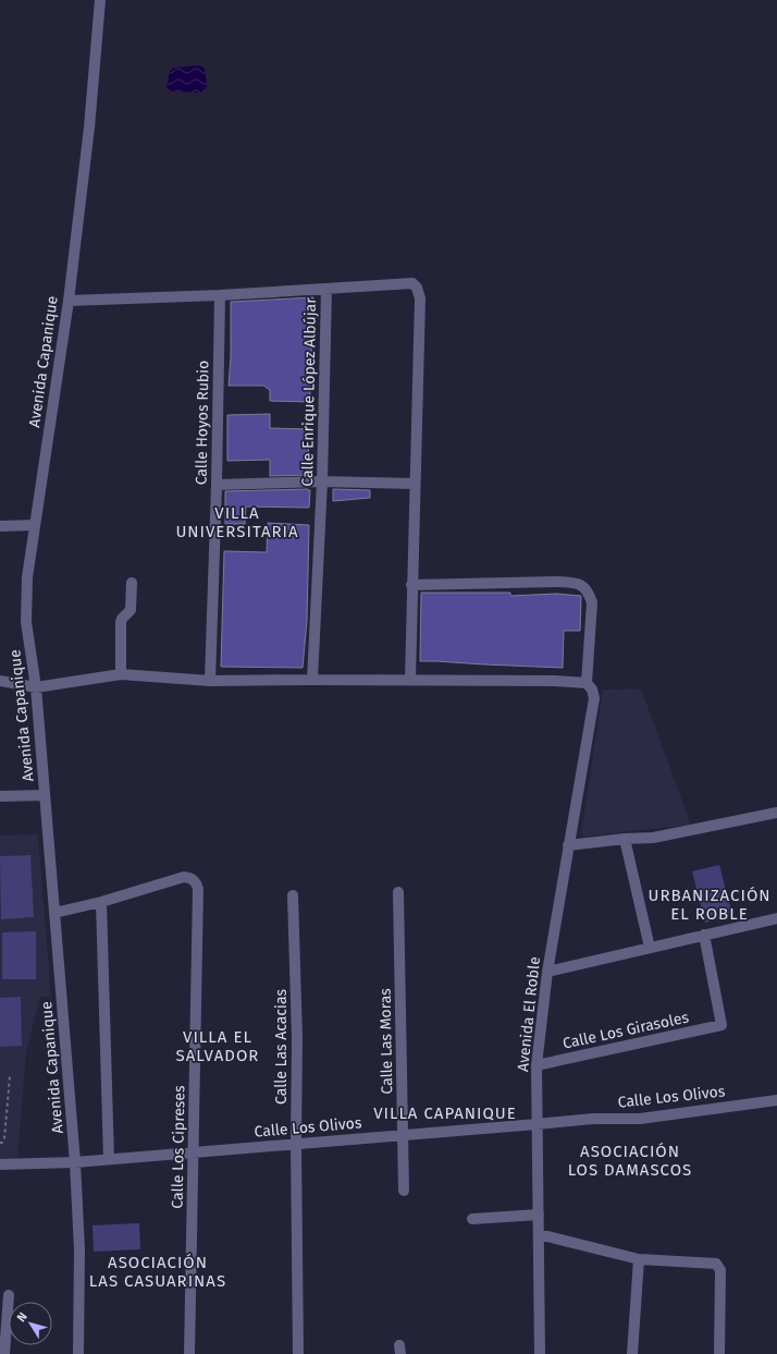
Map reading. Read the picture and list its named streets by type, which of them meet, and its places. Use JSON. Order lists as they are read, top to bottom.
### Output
{
  "streets": {
    "street": [
      "Avenida Capanique",
      "Calle Enrique López Albújar",
      "Calle Hoyos Rubio",
      "Avenida El Roble",
      "Calle Los Girasoles",
      "Calle Las Moras",
      "Calle Las Acacias",
      "Calle Los Olivos",
      "Calle Los Cipreses"
    ]
  },
  "crossings": [
    ["Avenida Capanique", "Calle Los Olivos"],
    ["Avenida El Roble", "Calle Los Girasoles"],
    ["Avenida El Roble", "Calle Los Olivos"],
    ["Calle Las Moras", "Calle Los Olivos"],
    ["Calle Las Acacias", "Calle Los Olivos"],
    ["Calle Los Olivos", "Calle Los Cipreses"]
  ],
  "districts": [
    "VILLA UNIVERSITARIA",
    "URBANIZACIÓN EL ROBLE",
    "VILLA EL SALVADOR",
    "VILLA CAPANIQUE",
    "ASOCIACIÓN LOS DAMASCOS",
    "ASOCIACIÓN LAS CASUARINAS"
  ],
  "north": "top left"
}
